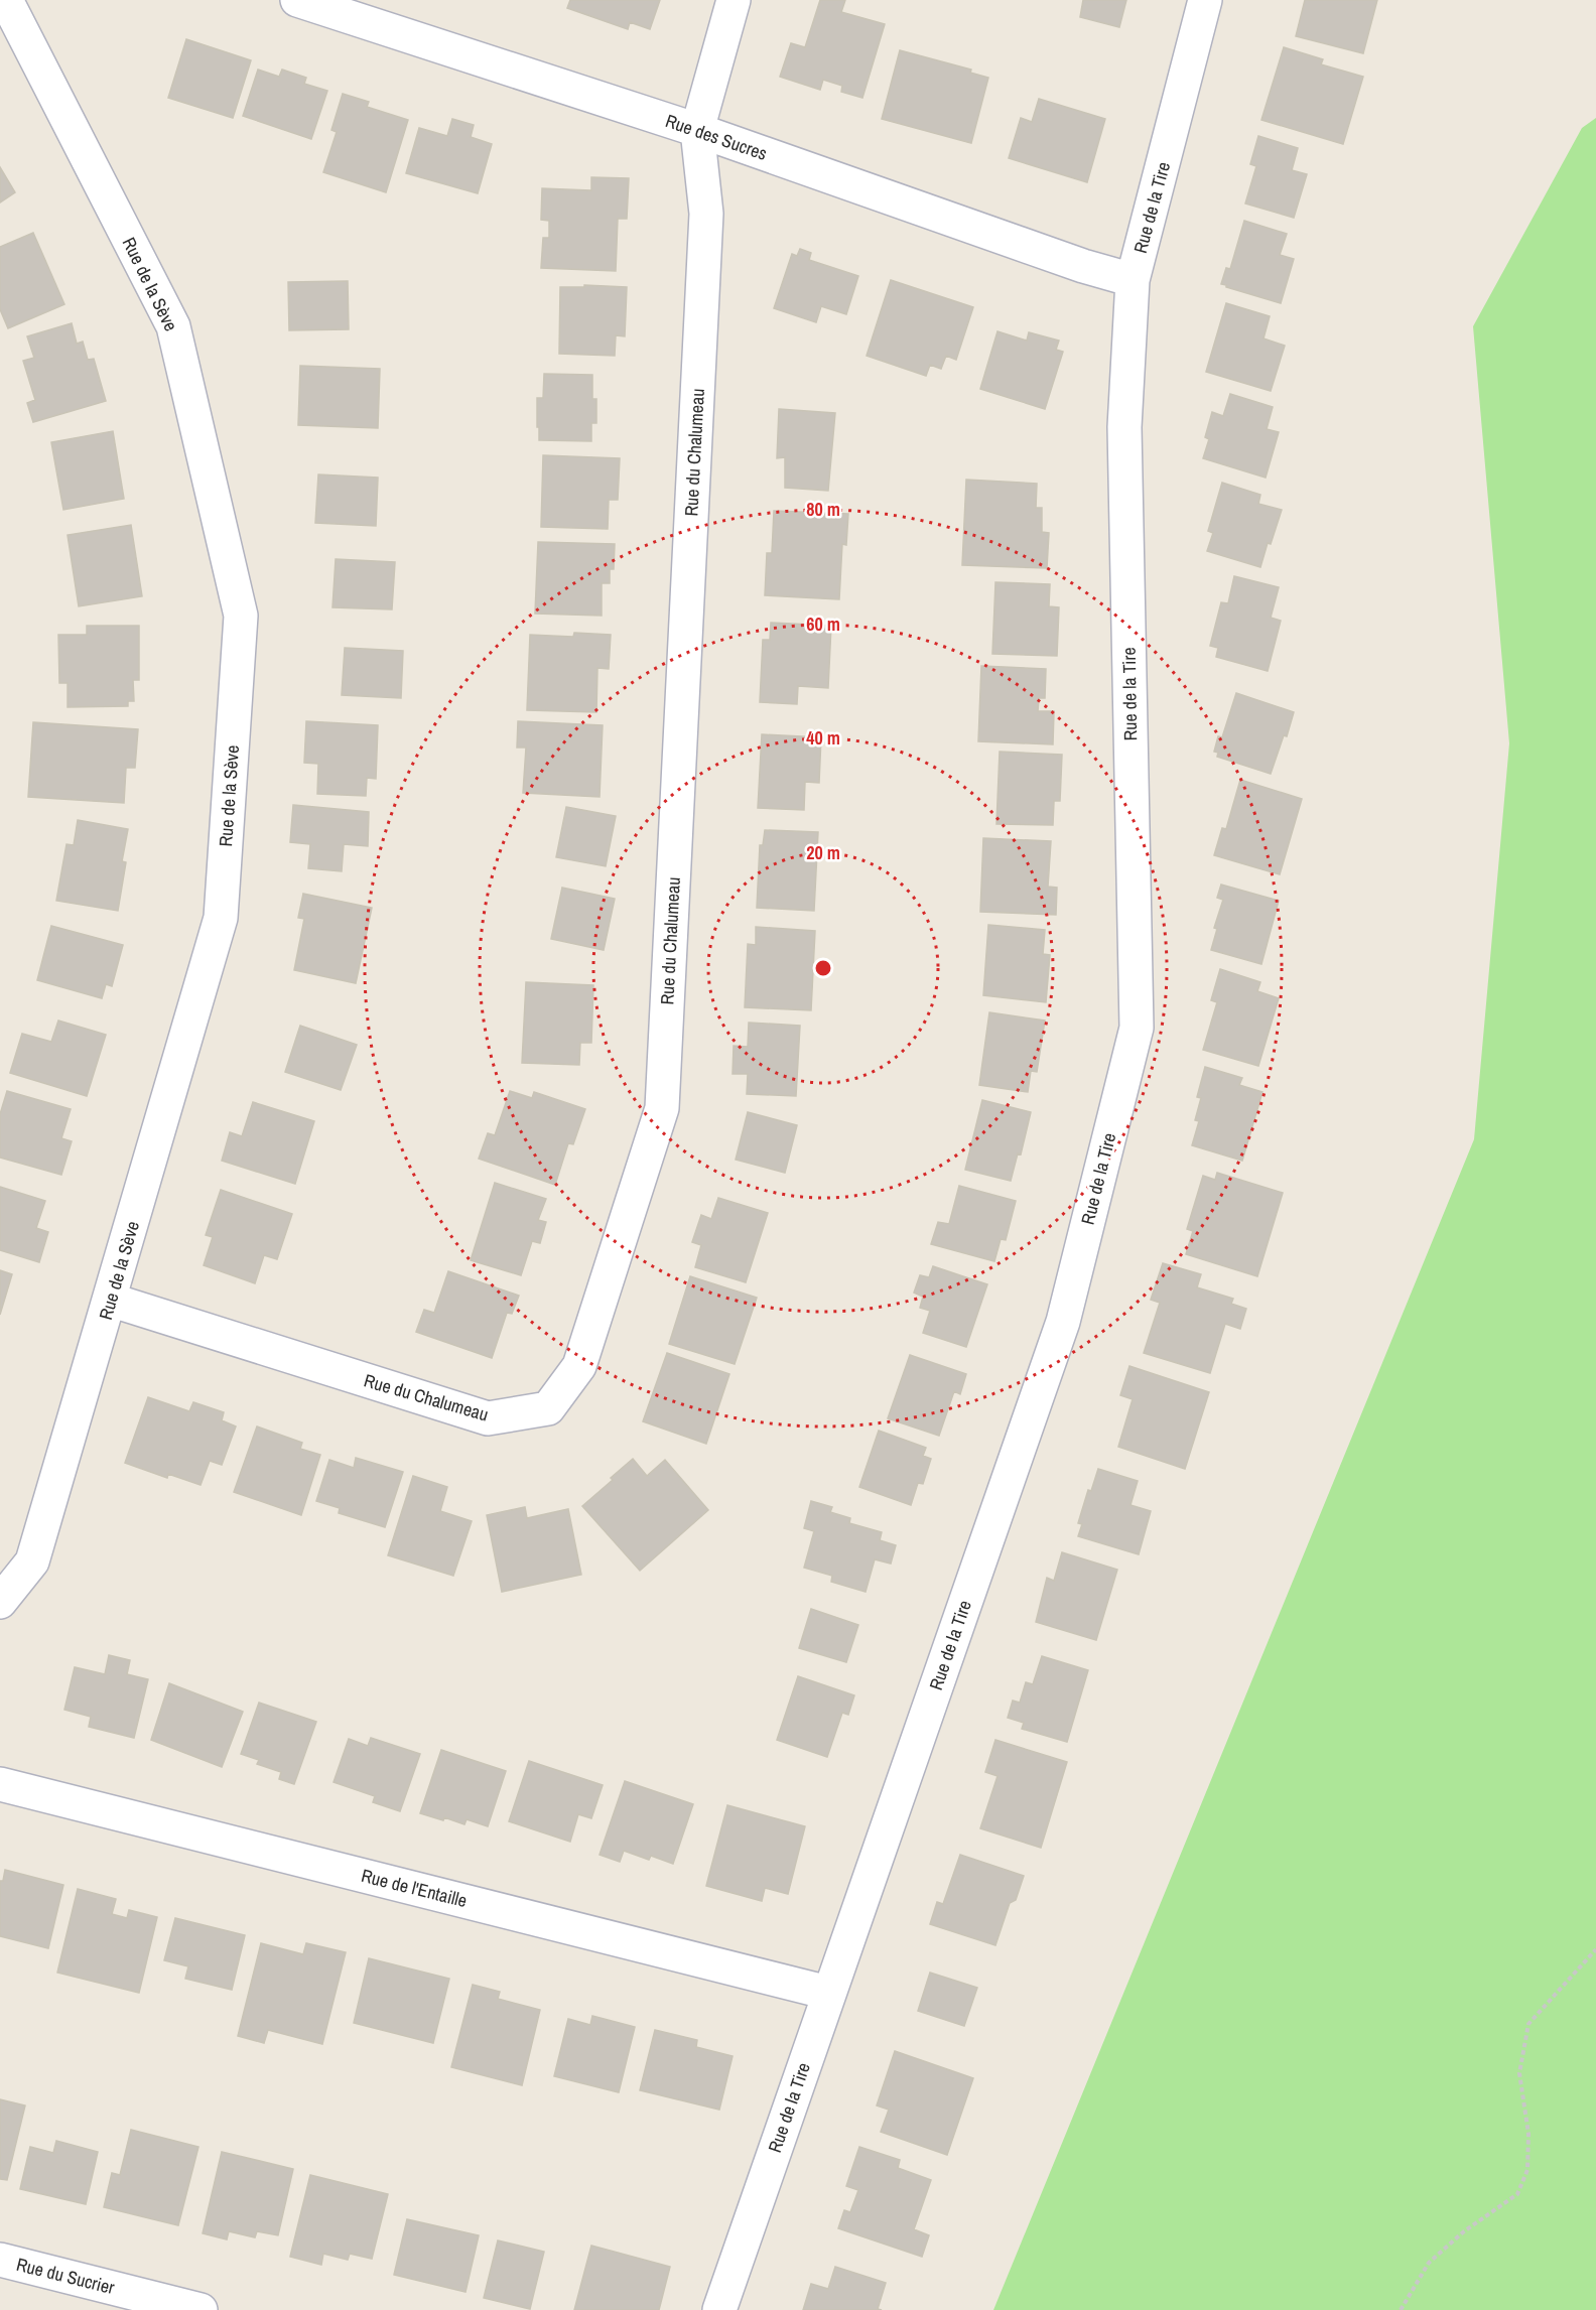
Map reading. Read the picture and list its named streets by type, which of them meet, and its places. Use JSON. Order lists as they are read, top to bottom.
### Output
{
  "streets": {
    "street": [
      "Rue des Sucres",
      "Rue de la Tire",
      "Rue de la Sève",
      "Rue du Chalumeau",
      "Rue de l'Entaille",
      "Rue du Sucrier"
    ]
  },
  "crossings": [
    ["Rue des Sucres", "Rue de la Tire"],
    ["Rue des Sucres", "Rue du Chalumeau"],
    ["Rue de la Tire", "Rue de l'Entaille"],
    ["Rue de la Sève", "Rue du Chalumeau"]
  ],
  "rings": [
    "80 m",
    "60 m",
    "40 m",
    "20 m"
  ]
}
